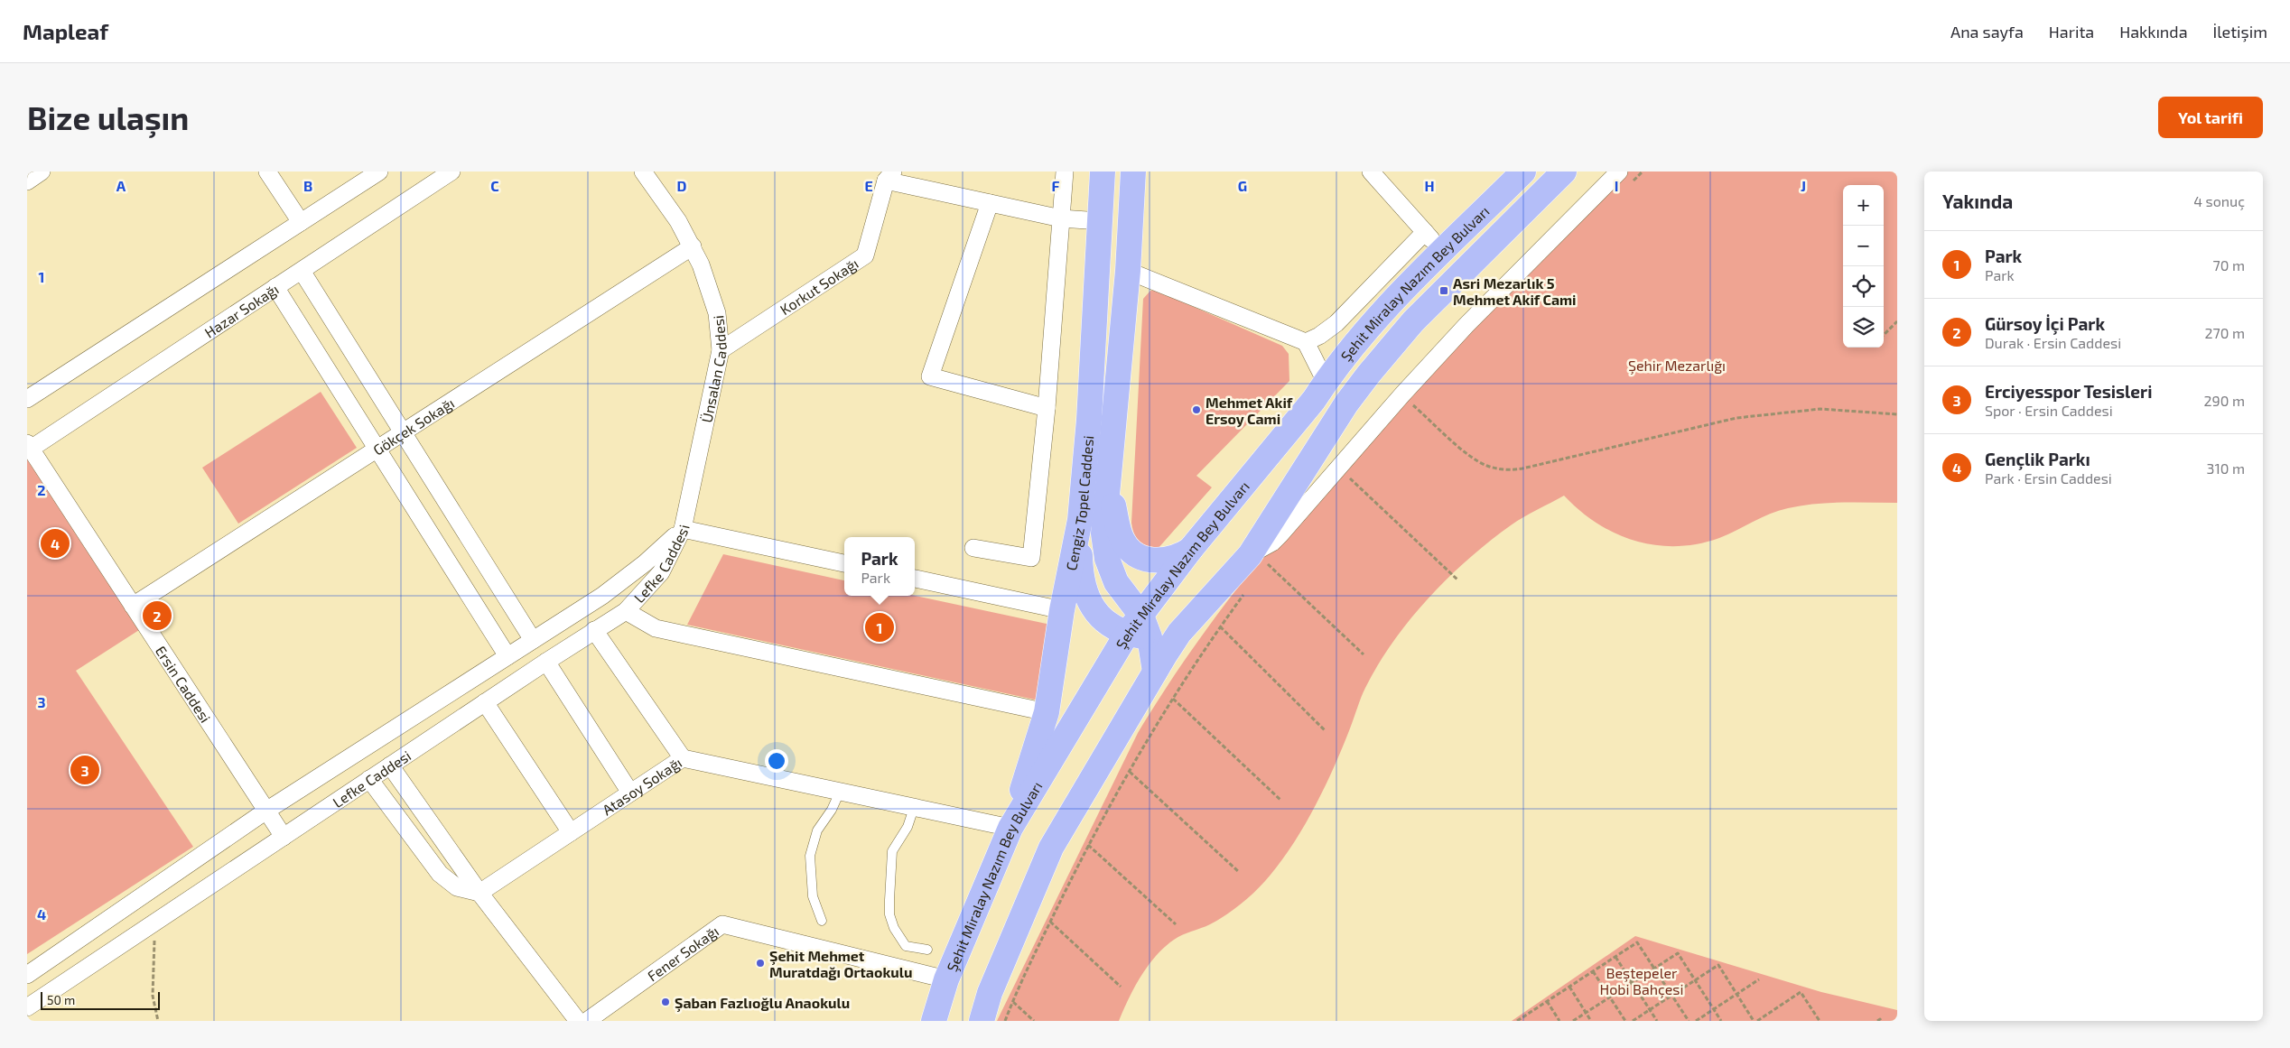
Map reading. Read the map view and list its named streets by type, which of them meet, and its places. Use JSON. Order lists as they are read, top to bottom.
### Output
{
  "streets": {
    "main road": ["Şehit Miralay Nazım Bey Bulvarı", "Cengiz Topel Caddesi"],
    "street": [
      "Korkut Sokağı",
      "Hazar Sokağı",
      "Ünsalan Caddesi",
      "Gökçek Sokağı",
      "Lefke Caddesi",
      "Ersin Caddesi",
      "Atasoy Sokağı",
      "Fener Sokağı"
    ]
  },
  "crossings": [
    ["Şehit Miralay Nazım Bey Bulvarı", "Cengiz Topel Caddesi"],
    ["Şehit Miralay Nazım Bey Bulvarı", "Atasoy Sokağı"],
    ["Şehit Miralay Nazım Bey Bulvarı", "Fener Sokağı"],
    ["Korkut Sokağı", "Ünsalan Caddesi"],
    ["Hazar Sokağı", "Ersin Caddesi"],
    ["Ünsalan Caddesi", "Gökçek Sokağı"],
    ["Ünsalan Caddesi", "Lefke Caddesi"],
    ["Gökçek Sokağı", "Ersin Caddesi"],
    ["Cengiz Topel Caddesi", "Atasoy Sokağı"],
    ["Lefke Caddesi", "Ersin Caddesi"]
  ],
  "parks": ["Şehir Mezarlığı", "Beştepeler Hobi Bahçesi"],
  "places": {
    "transit": ["Asri Mezarlık 5 Mehmet Akif Cami"],
    "other": ["Mehmet Akif Ersoy Cami", "Şehit Mehmet Muratdağı Ortaokulu", "Şaban Fazlıoğlu Anaokulu"]
  },
  "scale_bar": "50 m",
  "page": {
    "header": "Mapleaf",
    "nav": [
      "Ana sayfa",
      "Harita",
      "Hakkında",
      "İletişim"
    ],
    "buttons": "Yol tarifi",
    "title": "Bize ulaşın",
    "heading": ["Yakında", "4 sonuç"],
    "map_buttons": ["+", "−"],
    "list": [
      {
        "mark": "1",
        "name": "Park",
        "note": "Park",
        "value": "70 m"
      },
      {
        "mark": "2",
        "name": "Gürsoy İçi Park",
        "note": "Durak · Ersin Caddesi",
        "value": "270 m"
      },
      {
        "mark": "3",
        "name": "Erciyesspor Tesisleri",
        "note": "Spor · Ersin Caddesi",
        "value": "290 m"
      },
      {
        "mark": "4",
        "name": "Gençlik Parkı",
        "note": "Park · Ersin Caddesi",
        "value": "310 m"
      }
    ],
    "pins": [
      "4",
      "2",
      "1",
      "3"
    ],
    "popup": ["Park", "Park"],
    "scale": "50 m"
  },
  "grid": {
    "columns": [
      "A",
      "B",
      "C",
      "D",
      "E",
      "F",
      "G",
      "H",
      "I",
      "J"
    ],
    "rows": [
      "1",
      "2",
      "3",
      "4"
    ]
  }
}
